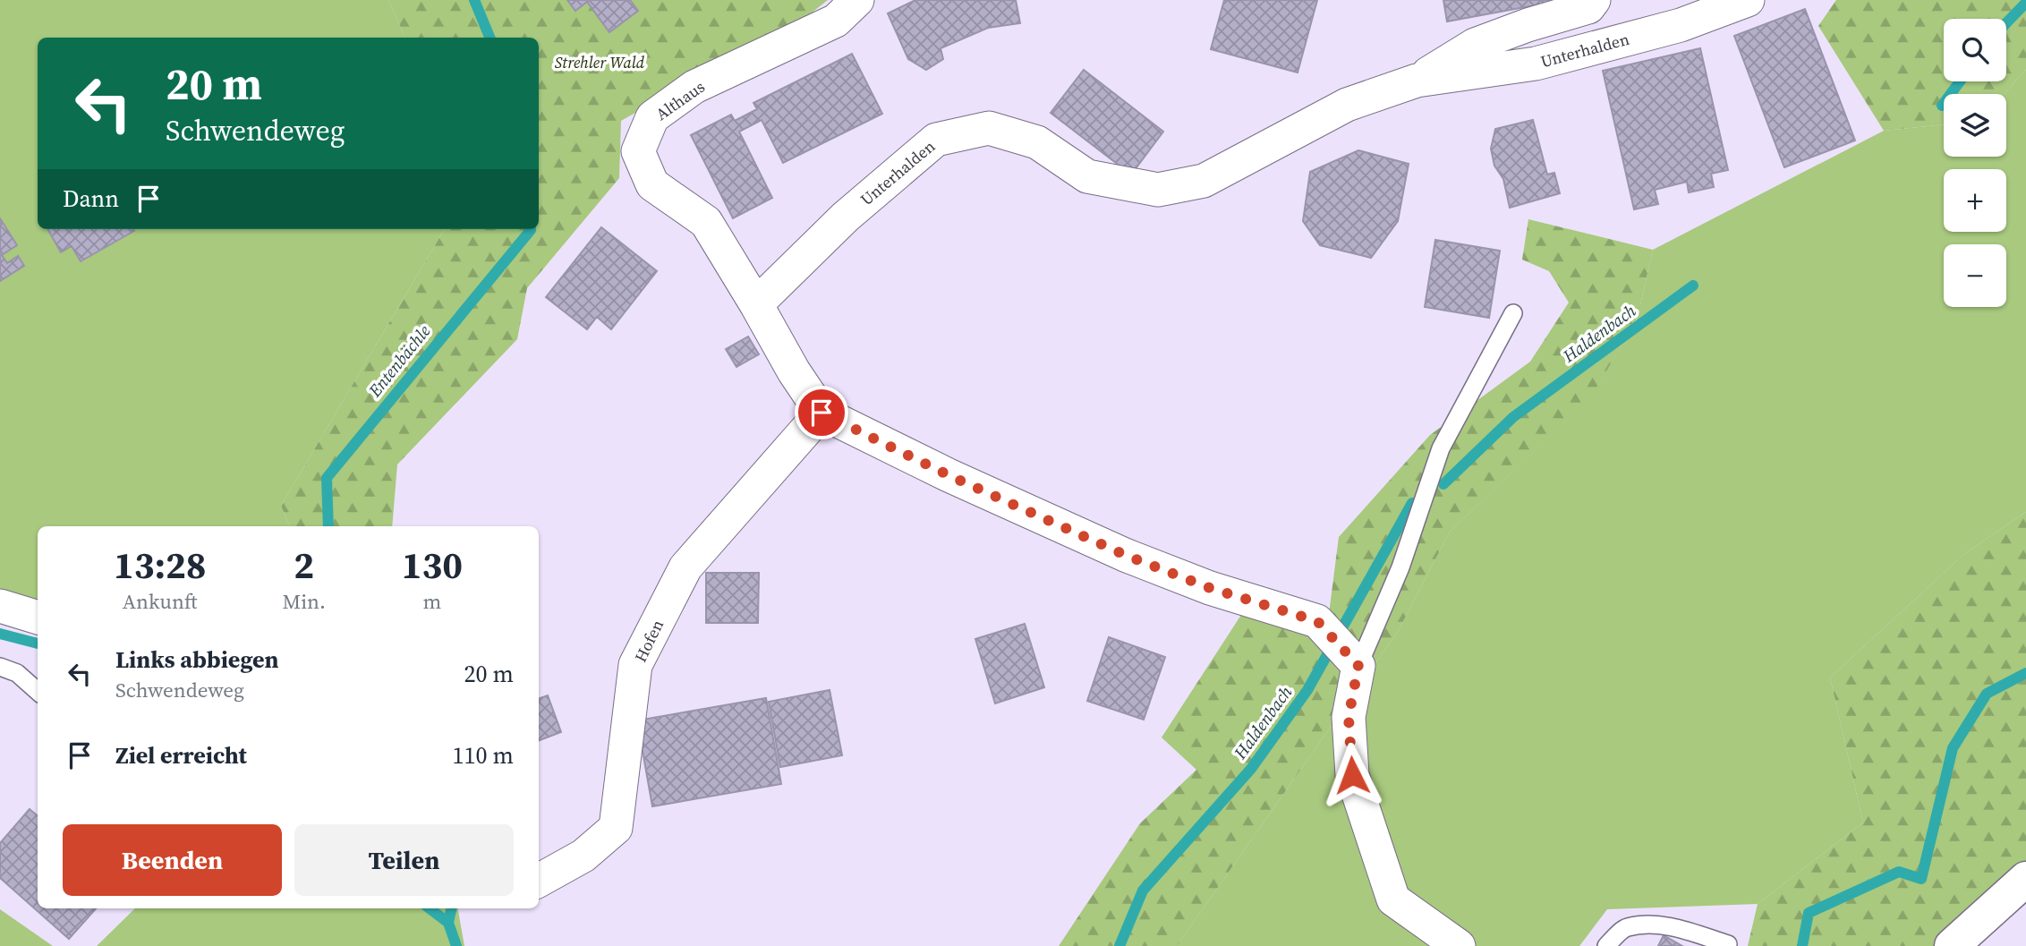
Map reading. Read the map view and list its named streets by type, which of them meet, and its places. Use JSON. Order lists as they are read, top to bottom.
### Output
{
  "streets": {
    "street": ["Unterhalden", "Althaus", "Hofen"]
  },
  "crossings": [
    ["Unterhalden", "Althaus"],
    ["Althaus", "Hofen"]
  ],
  "water": ["Haldenbach", "Entenbächle"],
  "parks": ["Strehler Wald"],
  "page": {
    "map_buttons": ["+", "−"],
    "turn": ["20 m", "Schwendeweg"],
    "then": "Dann",
    "eta": [
      "13:28",
      "Ankunft",
      "2",
      "Min.",
      "130",
      "m"
    ],
    "list": [
      {
        "name": "Links abbiegen",
        "note": "Schwendeweg",
        "value": "20 m"
      },
      {
        "name": "Ziel erreicht",
        "value": "110 m"
      }
    ],
    "buttons": ["Beenden", "Teilen"]
  }
}
